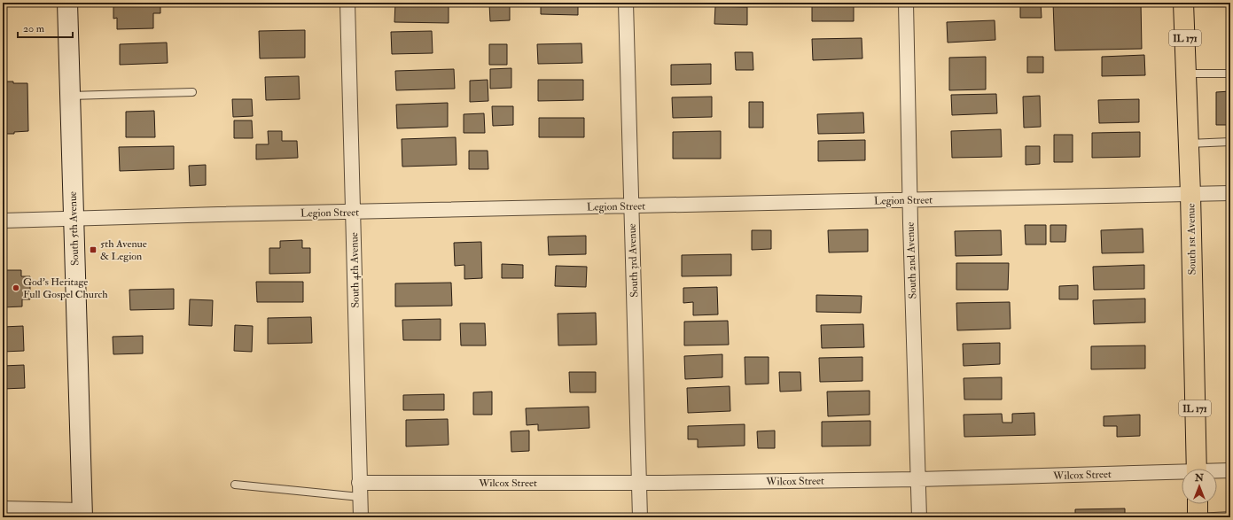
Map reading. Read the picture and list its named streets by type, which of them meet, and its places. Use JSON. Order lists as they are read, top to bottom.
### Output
{
  "streets": {
    "main road": ["IL 171", "South 1st Avenue"],
    "street": [
      "Legion Street",
      "South 5th Avenue",
      "South 3rd Avenue",
      "South 2nd Avenue",
      "South 4th Avenue",
      "Wilcox Street"
    ]
  },
  "crossings": [
    ["Legion Street", "South 5th Avenue"],
    ["Legion Street", "South 1st Avenue"],
    ["Legion Street", "South 3rd Avenue"],
    ["Legion Street", "South 2nd Avenue"],
    ["Legion Street", "South 4th Avenue"],
    ["South 3rd Avenue", "Wilcox Street"],
    ["South 2nd Avenue", "Wilcox Street"],
    ["South 4th Avenue", "Wilcox Street"]
  ],
  "places": {
    "transit": ["5th Avenue & Legion"],
    "other": ["God's Heritage Full Gospel Church"]
  },
  "scale_bar": "20 m",
  "north": "top"
}
